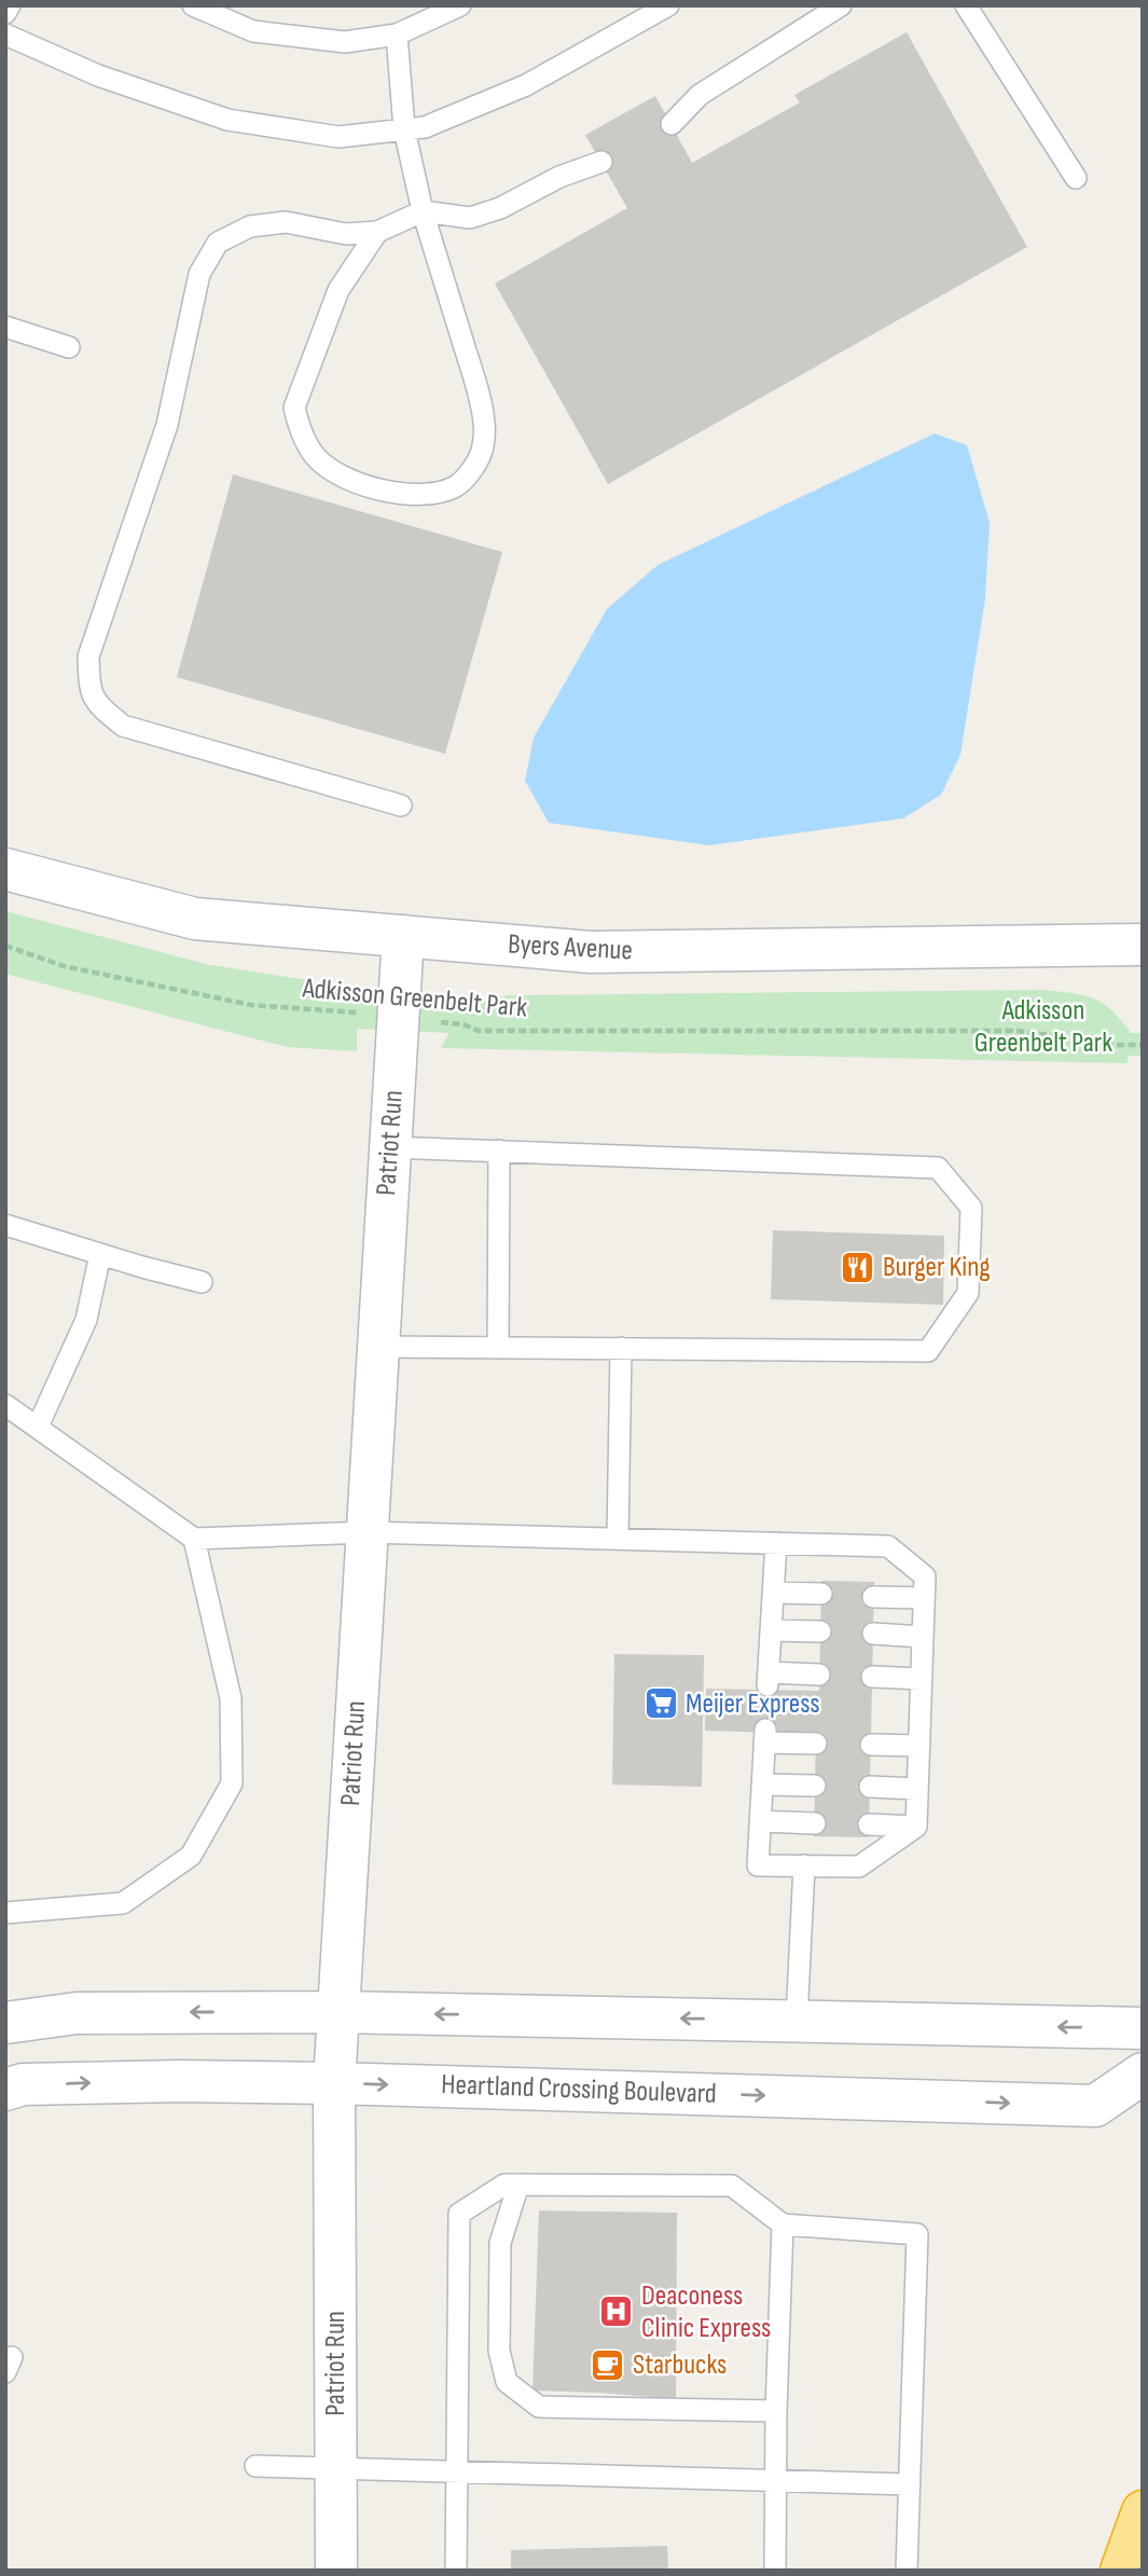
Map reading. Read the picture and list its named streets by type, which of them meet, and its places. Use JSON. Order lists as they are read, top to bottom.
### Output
{
  "streets": {
    "street": ["Byers Avenue", "Patriot Run", "Heartland Crossing Boulevard"],
    "path": ["Adkisson Greenbelt Park"]
  },
  "crossings": [
    ["Byers Avenue", "Patriot Run"],
    ["Adkisson Greenbelt Park", "Patriot Run"],
    ["Patriot Run", "Heartland Crossing Boulevard"]
  ],
  "parks": ["Adkisson Greenbelt Park"],
  "places": {
    "restaurant": ["Burger King"],
    "supermarket": ["Meijer Express"],
    "hospital": ["Deaconess Clinic Express"],
    "cafe": ["Starbucks"]
  }
}
